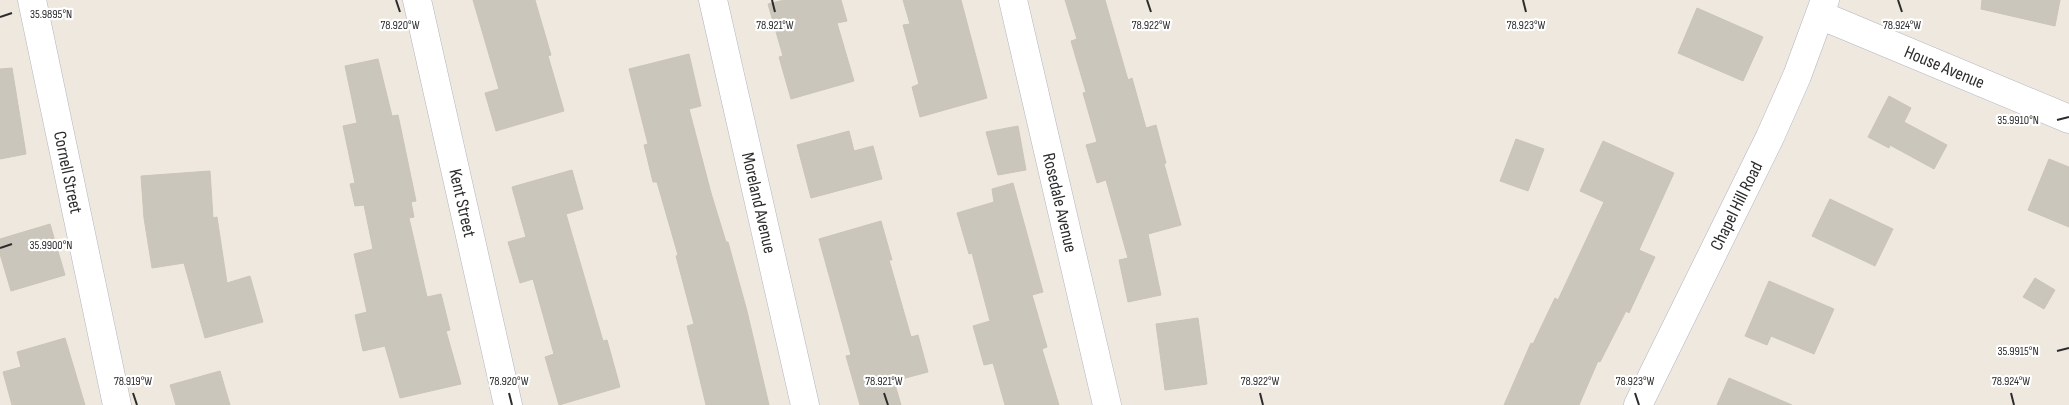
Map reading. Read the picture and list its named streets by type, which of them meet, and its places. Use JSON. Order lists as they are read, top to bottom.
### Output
{
  "streets": {
    "street": [
      "House Avenue",
      "Cornell Street",
      "Kent Street",
      "Moreland Avenue",
      "Rosedale Avenue",
      "Chapel Hill Road"
    ]
  },
  "crossings": [
    ["House Avenue", "Chapel Hill Road"]
  ],
  "coordinates": [
    "35.9895°N",
    "78.920°W",
    "78.921°W",
    "78.922°W",
    "78.923°W",
    "78.924°W",
    "35.9910°N",
    "35.9900°N",
    "35.9915°N",
    "78.919°W"
  ]
}
